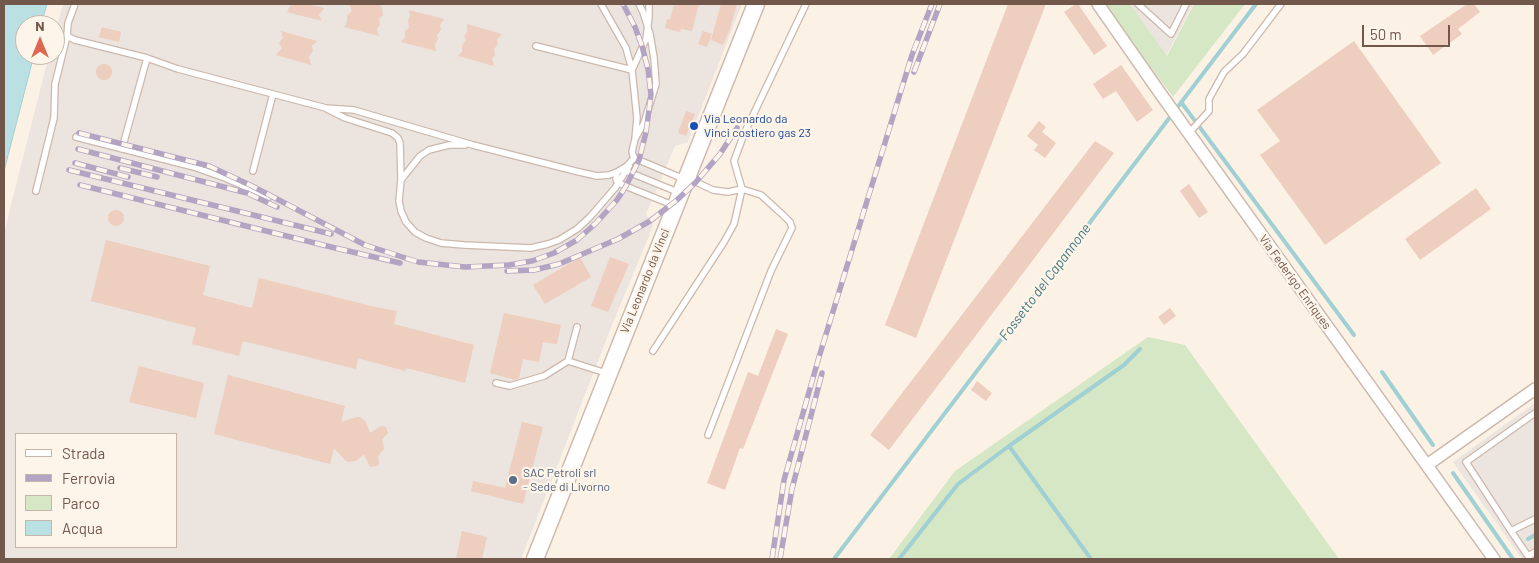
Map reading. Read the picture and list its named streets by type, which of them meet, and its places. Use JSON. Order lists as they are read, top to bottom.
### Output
{
  "streets": {
    "main road": ["Via Leonardo da Vinci"],
    "street": ["Via Federigo Enriques"]
  },
  "water": ["Fossetto del Capannone"],
  "places": ["Via Leonardo da Vinci costiero gas 23", "SAC Petroli srl - Sede di Livorno"],
  "legend": [
    "Strada",
    "Ferrovia",
    "Parco",
    "Acqua"
  ],
  "scale_bar": "50 m",
  "north": "top"
}
